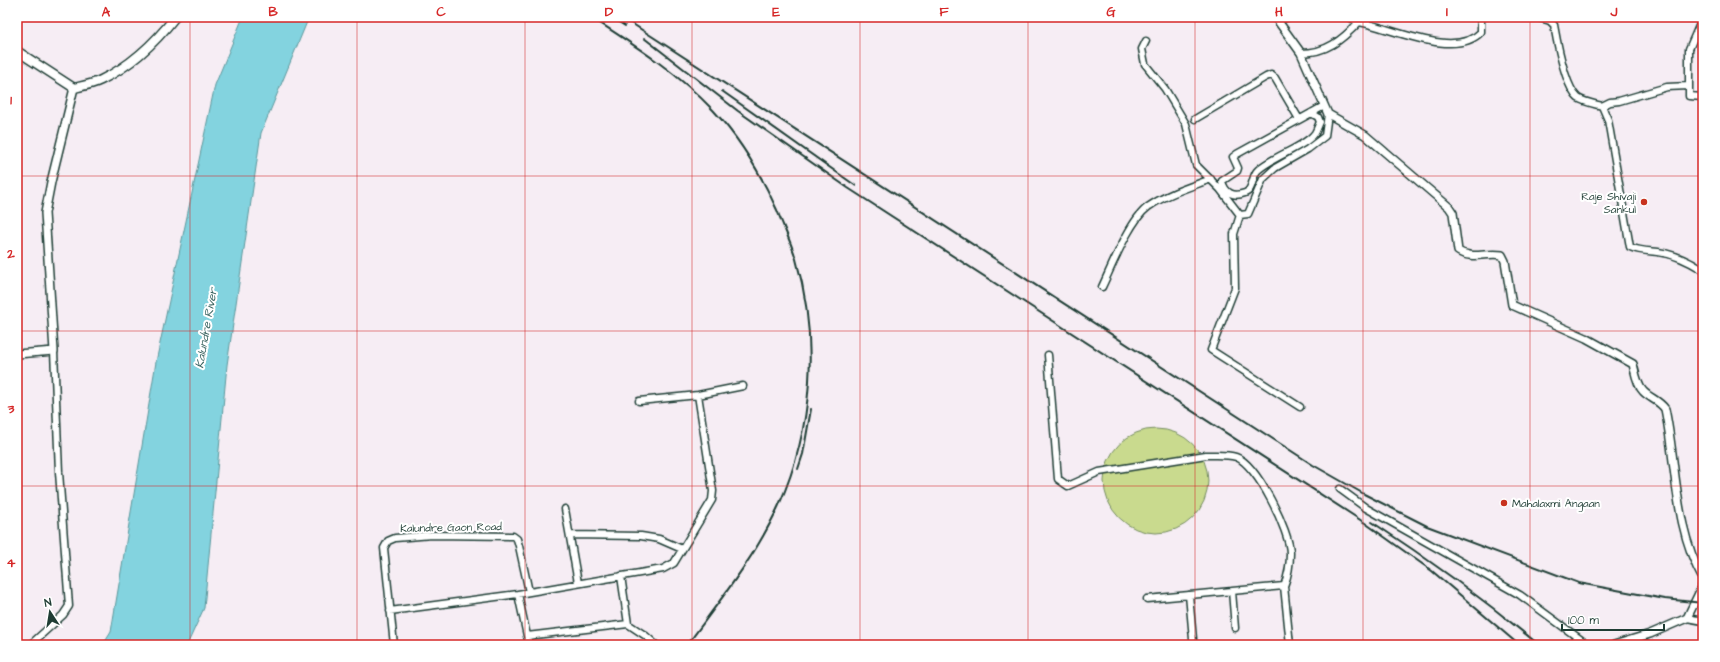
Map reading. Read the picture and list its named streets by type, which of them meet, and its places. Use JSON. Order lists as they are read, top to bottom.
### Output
{
  "streets": {
    "street": ["Kalundre Gaon Road"]
  },
  "water": ["Kalundre River"],
  "places": ["Raje Shivaji Sankul", "Mahalaxmi Angaan"],
  "scale_bar": "100 m",
  "north": "top",
  "grid": {
    "columns": [
      "A",
      "B",
      "C",
      "D",
      "E",
      "F",
      "G",
      "H",
      "I",
      "J"
    ],
    "rows": [
      "1",
      "2",
      "3",
      "4"
    ]
  }
}
